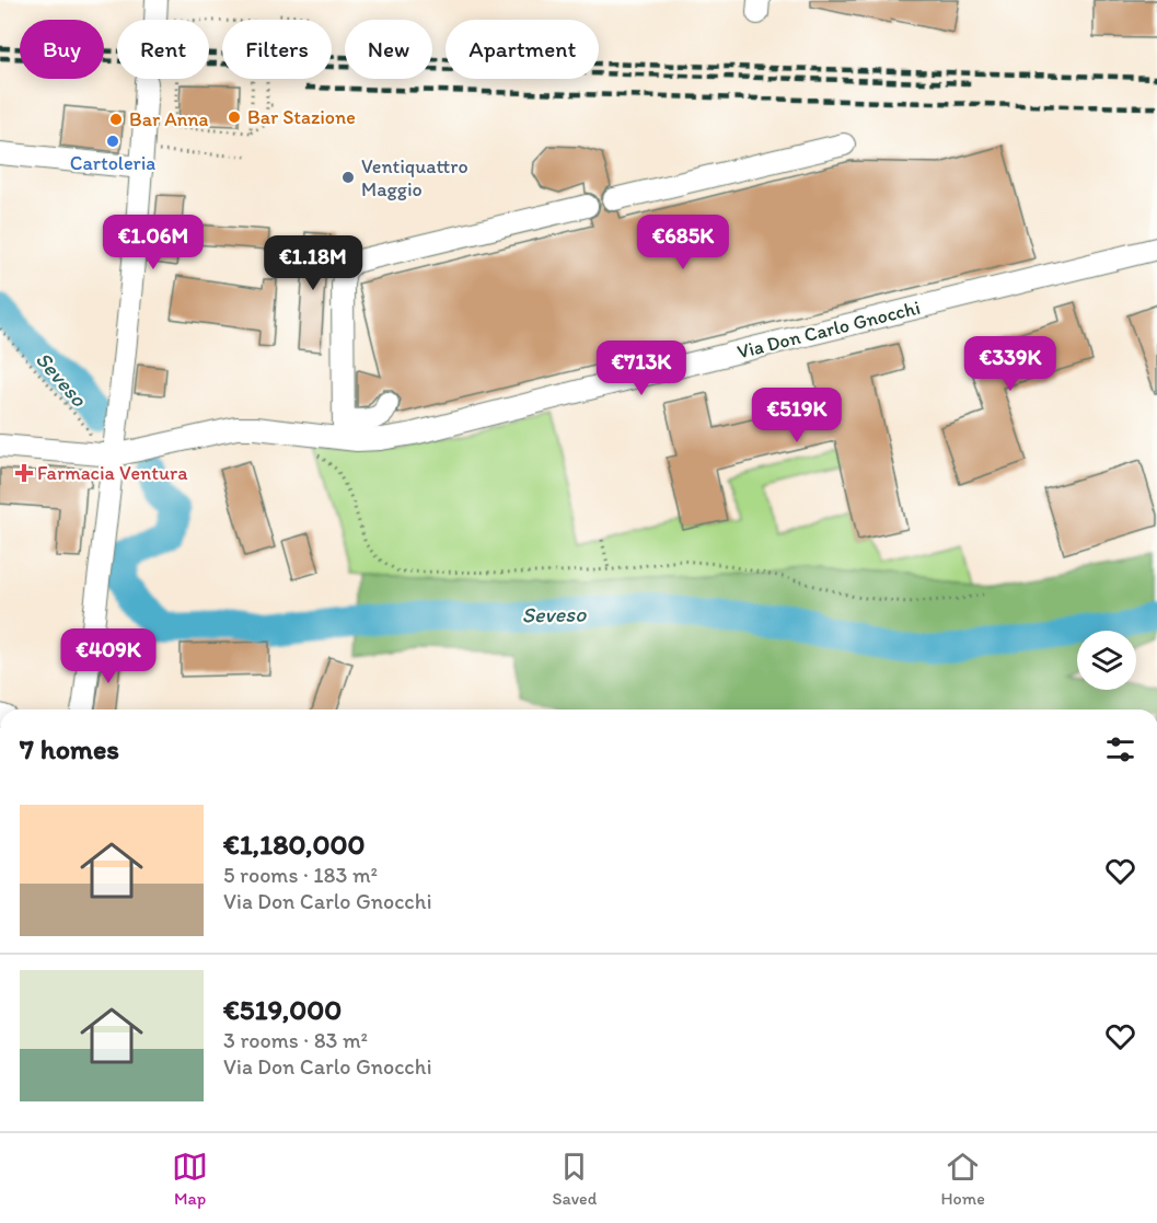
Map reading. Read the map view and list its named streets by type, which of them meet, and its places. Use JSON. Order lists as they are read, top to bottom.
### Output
{
  "streets": {
    "street": ["Via Don Carlo Gnocchi"]
  },
  "water": ["Seveso"],
  "places": {
    "other": [
      "Bar Stazione",
      "Bar Anna",
      "Cartoleria",
      "Ventiquattro Maggio"
    ],
    "health": ["Farmacia Ventura"]
  },
  "page": {
    "chip": [
      "Buy",
      "Rent",
      "Filters",
      "New",
      "Apartment"
    ],
    "price": [
      "€1.06M",
      "€685K",
      "€1.18M",
      "€339K",
      "€713K",
      "€519K",
      "€409K"
    ],
    "heading": "7 homes",
    "list": [
      {
        "name": "€1,180,000",
        "note": "5 rooms · 183 m² · Via Don Carlo Gnocchi"
      },
      {
        "name": "€519,000",
        "note": "3 rooms · 83 m² · Via Don Carlo Gnocchi"
      }
    ],
    "tabs": ["Map", "Saved", "Home"]
  }
}
